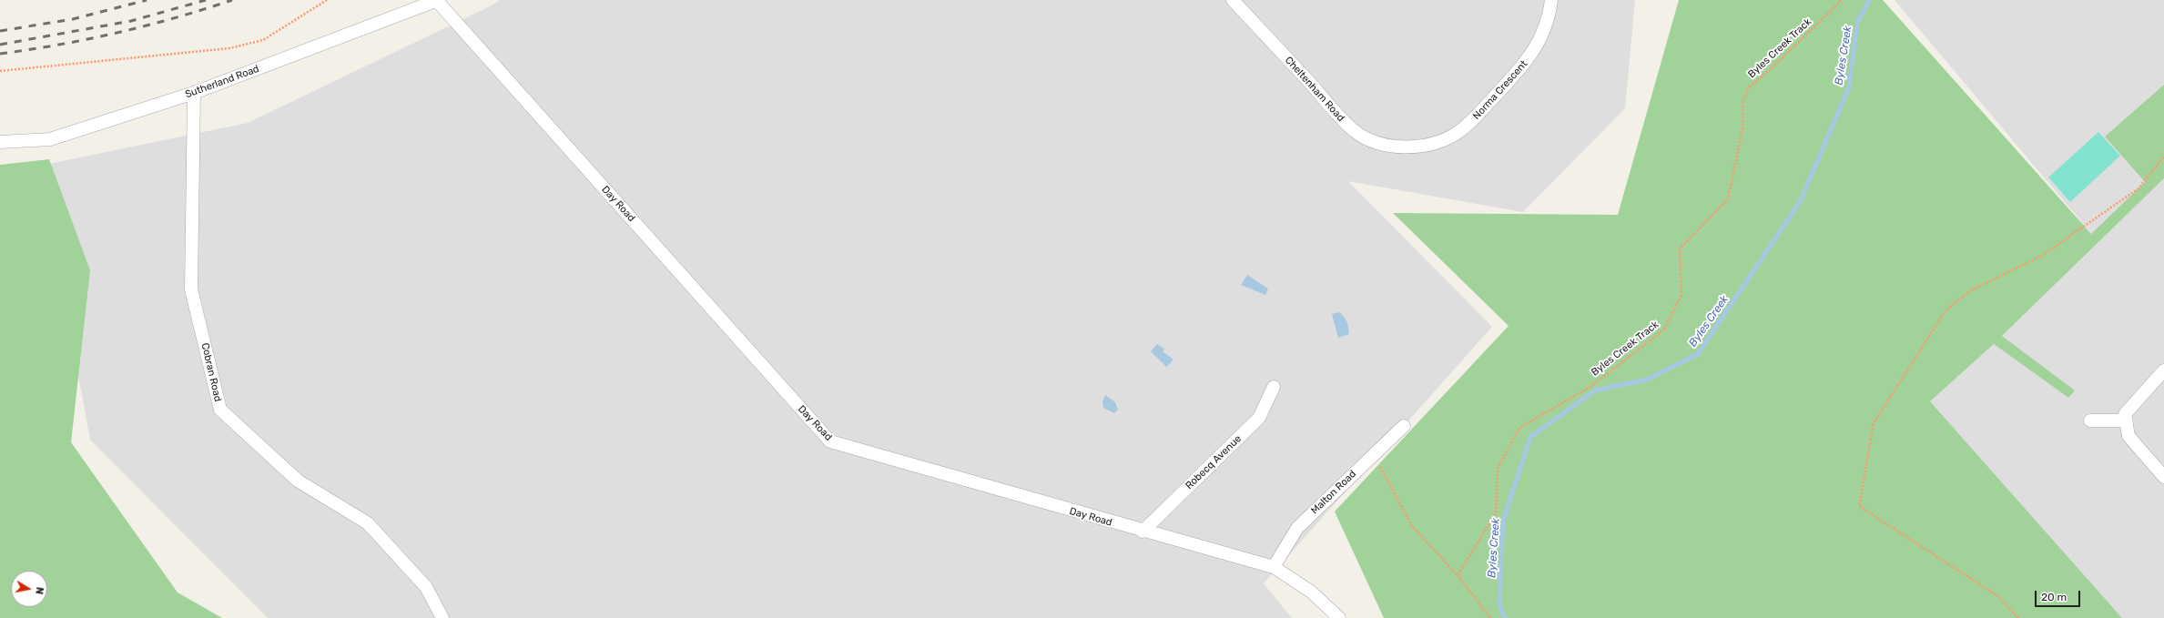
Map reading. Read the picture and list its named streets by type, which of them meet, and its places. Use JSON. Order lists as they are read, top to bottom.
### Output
{
  "streets": {
    "street": [
      "Sutherland Road",
      "Cheltenham Road",
      "Norma Crescent",
      "Day Road",
      "Cobran Road",
      "Robecq Avenue",
      "Malton Road"
    ],
    "path": ["Byles Creek Track"]
  },
  "crossings": [
    ["Sutherland Road", "Day Road"],
    ["Sutherland Road", "Cobran Road"],
    ["Cheltenham Road", "Norma Crescent"],
    ["Day Road", "Robecq Avenue"],
    ["Day Road", "Malton Road"]
  ],
  "water": ["Byles Creek"],
  "scale_bar": "20 m",
  "north": "right"
}
